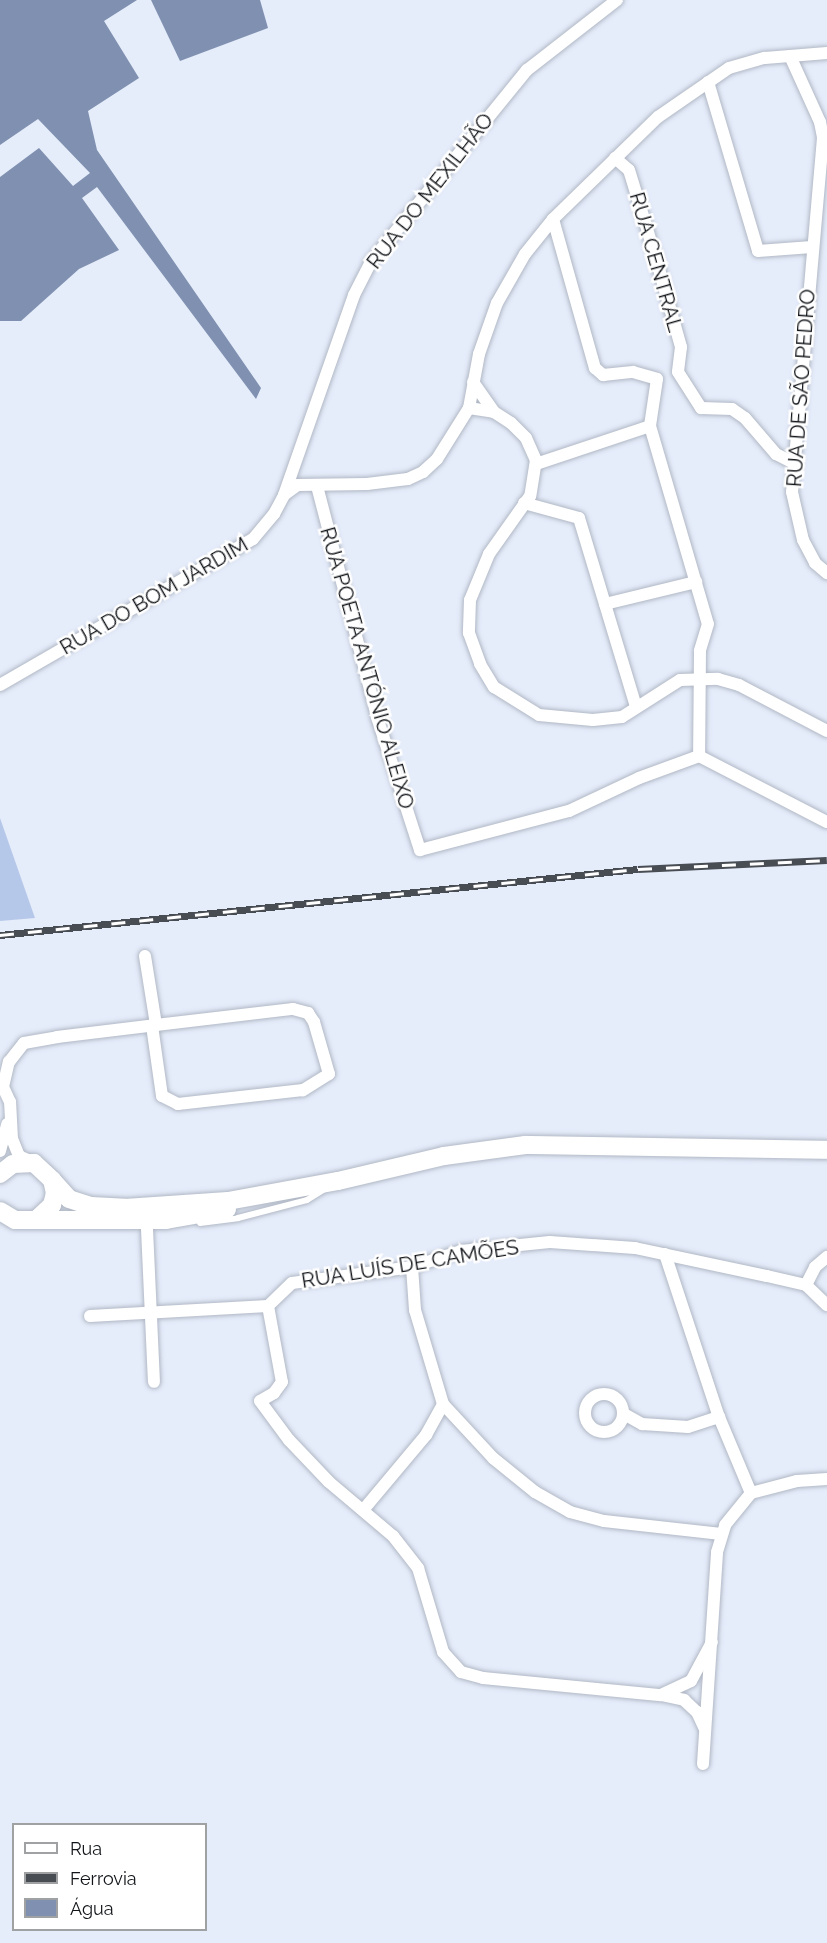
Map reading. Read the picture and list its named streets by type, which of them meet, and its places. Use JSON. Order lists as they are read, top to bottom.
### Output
{
  "streets": {
    "street": [
      "RUA DO MEXILHÃO",
      "RUA CENTRAL",
      "RUA DE SÃO PEDRO",
      "RUA DO BOM JARDIM",
      "RUA POETA ANTÓNIO ALEIXO",
      "RUA LUÍS DE CAMÕES"
    ]
  },
  "crossings": [
    ["RUA DO MEXILHÃO", "RUA DO BOM JARDIM"]
  ],
  "legend": ["Rua", "Ferrovia", "Água"]
}
